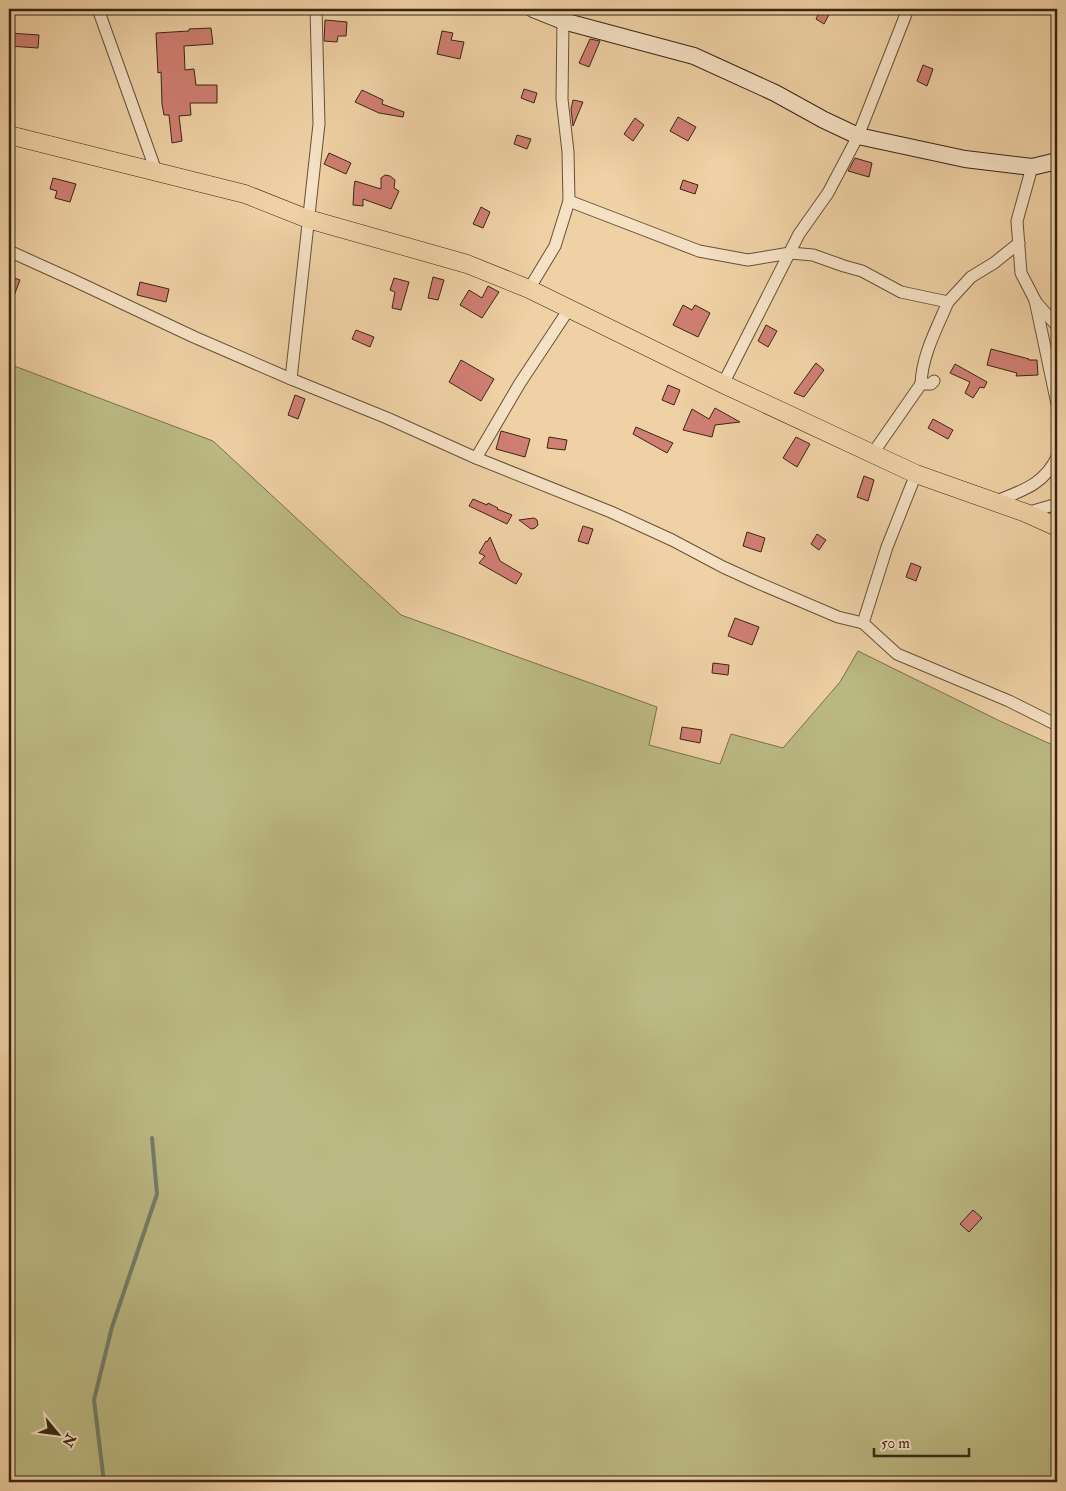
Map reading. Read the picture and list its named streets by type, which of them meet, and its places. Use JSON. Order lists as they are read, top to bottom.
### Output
{
  "scale_bar": "50 m",
  "north": "bottom right"
}
